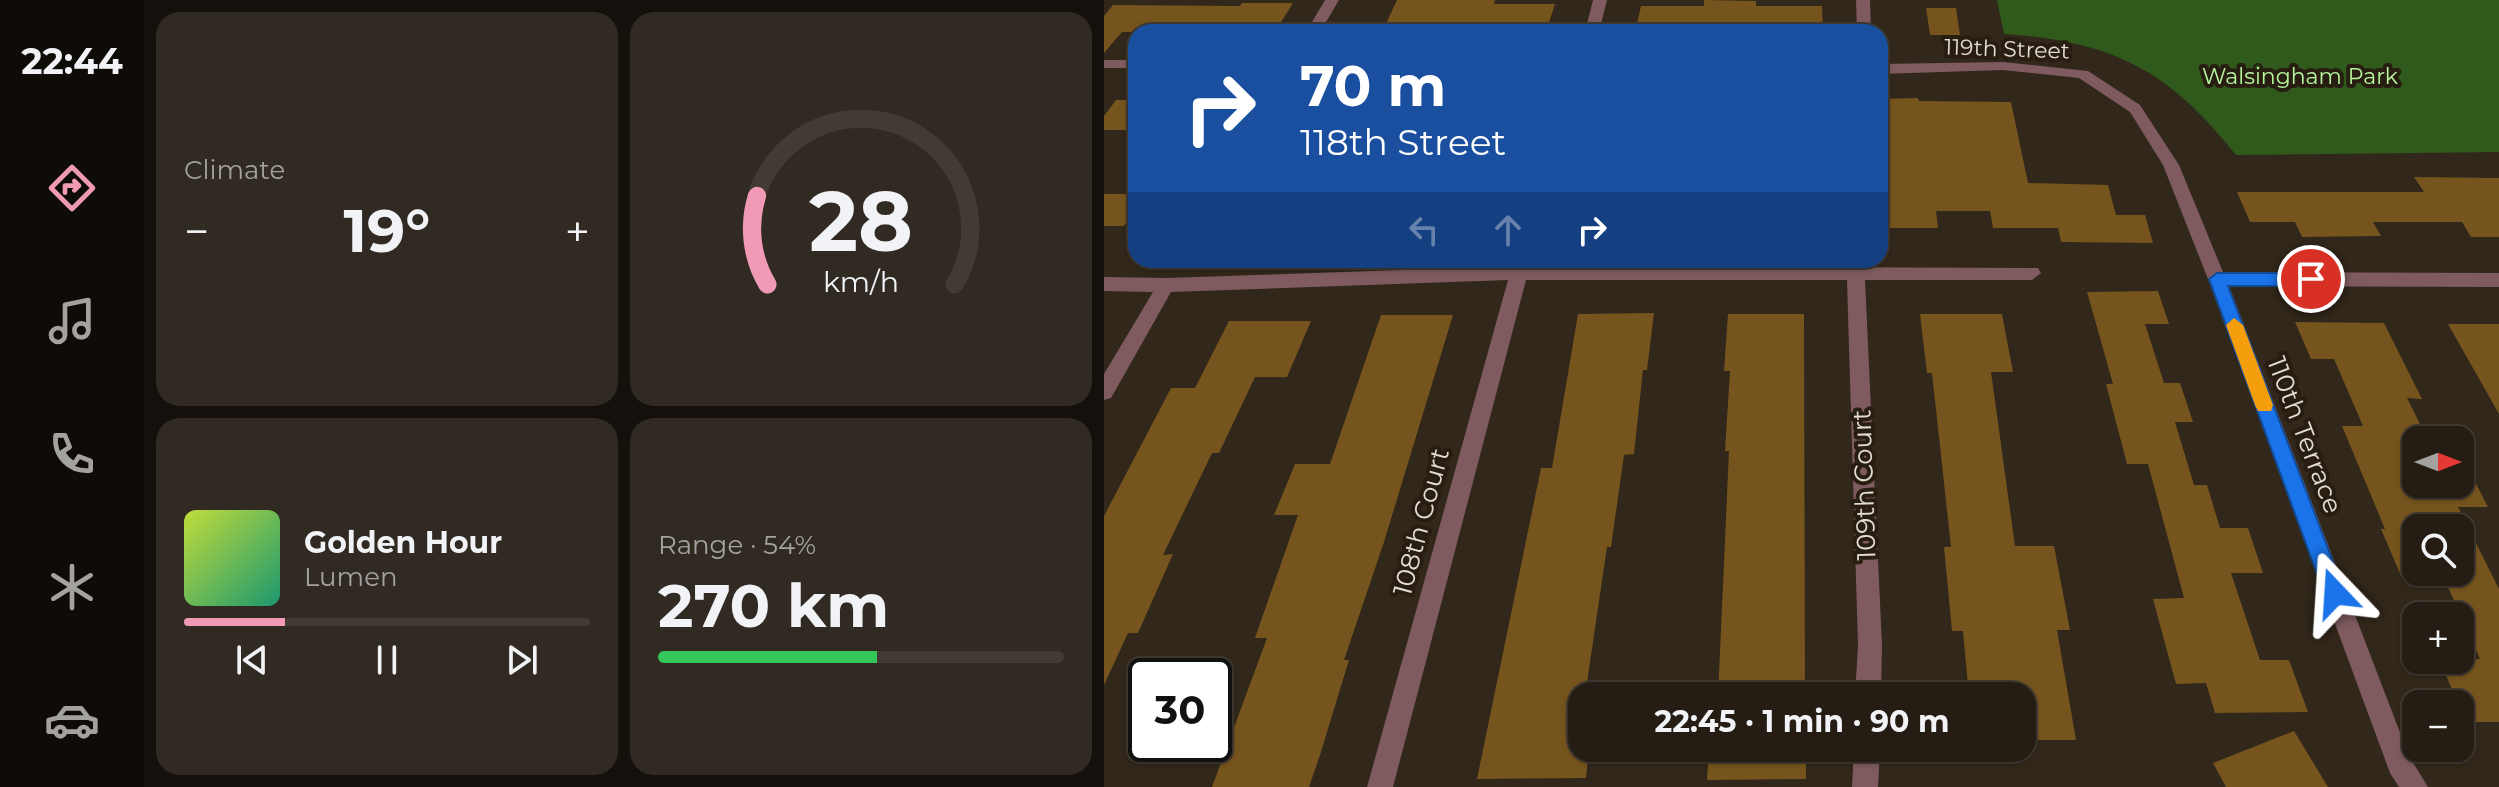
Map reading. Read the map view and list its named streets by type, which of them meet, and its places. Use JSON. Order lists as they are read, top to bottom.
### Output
{
  "streets": {
    "street": [
      "119th Street",
      "110th Terrace",
      "109th Court",
      "108th Court"
    ]
  },
  "crossings": [
    ["119th Street", "110th Terrace"]
  ],
  "parks": ["Walsingham Park"],
  "north": "right",
  "page": {
    "tabs": "22:44",
    "tile": [
      "Climate",
      ["Range · 54%", "270 km"]
    ],
    "turn": ["70 m", "118th Street"],
    "heat": ["−", "19°", "+"],
    "map_buttons": ["+", "−"],
    "song": ["Golden Hour", "Lumen"],
    "limit": "30",
    "trip": "22:45 · 1 min · 90 m",
    "gauge": ["28", "km/h"]
  }
}
